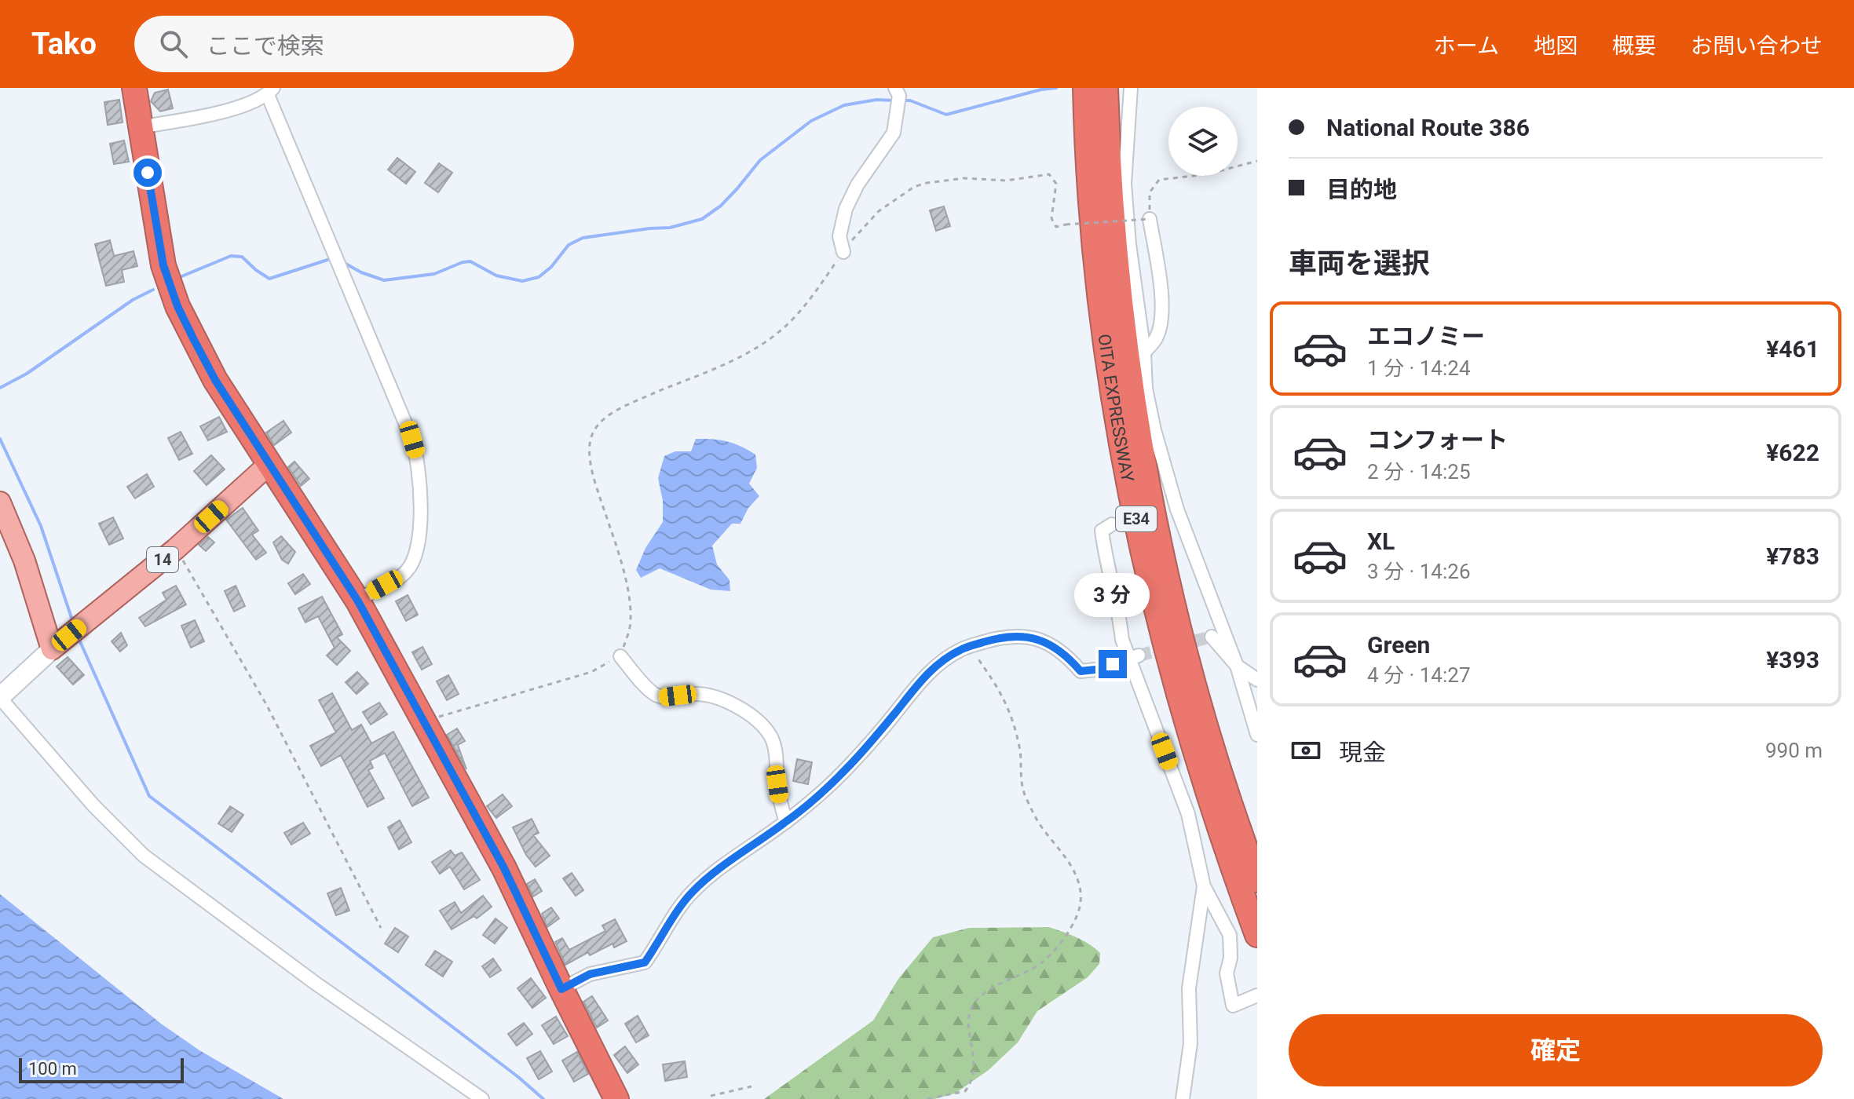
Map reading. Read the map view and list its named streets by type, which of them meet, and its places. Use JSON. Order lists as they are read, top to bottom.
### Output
{
  "streets": {
    "highway": ["OITA EXPRESSWAY", "E34"],
    "main road": ["14"]
  },
  "scale_bar": "100 m",
  "page": {
    "header": "Tako",
    "search": "ここで検索",
    "nav": [
      "ホーム",
      "地図",
      "概要",
      "お問い合わせ"
    ],
    "banner": ["National Route 386", "目的地"],
    "heading": "車両を選択",
    "list": [
      {
        "name": "エコノミー",
        "note": "1 分 · 14:24",
        "value": "¥461"
      },
      {
        "name": "コンフォート",
        "note": "2 分 · 14:25",
        "value": "¥622"
      },
      {
        "name": "XL",
        "note": "3 分 · 14:26",
        "value": "¥783"
      },
      {
        "name": "Green",
        "note": "4 分 · 14:27",
        "value": "¥393"
      }
    ],
    "bubble": "3 分",
    "pay": ["現金", "990 m"],
    "buttons": "確定",
    "scale": "100 m"
  }
}
